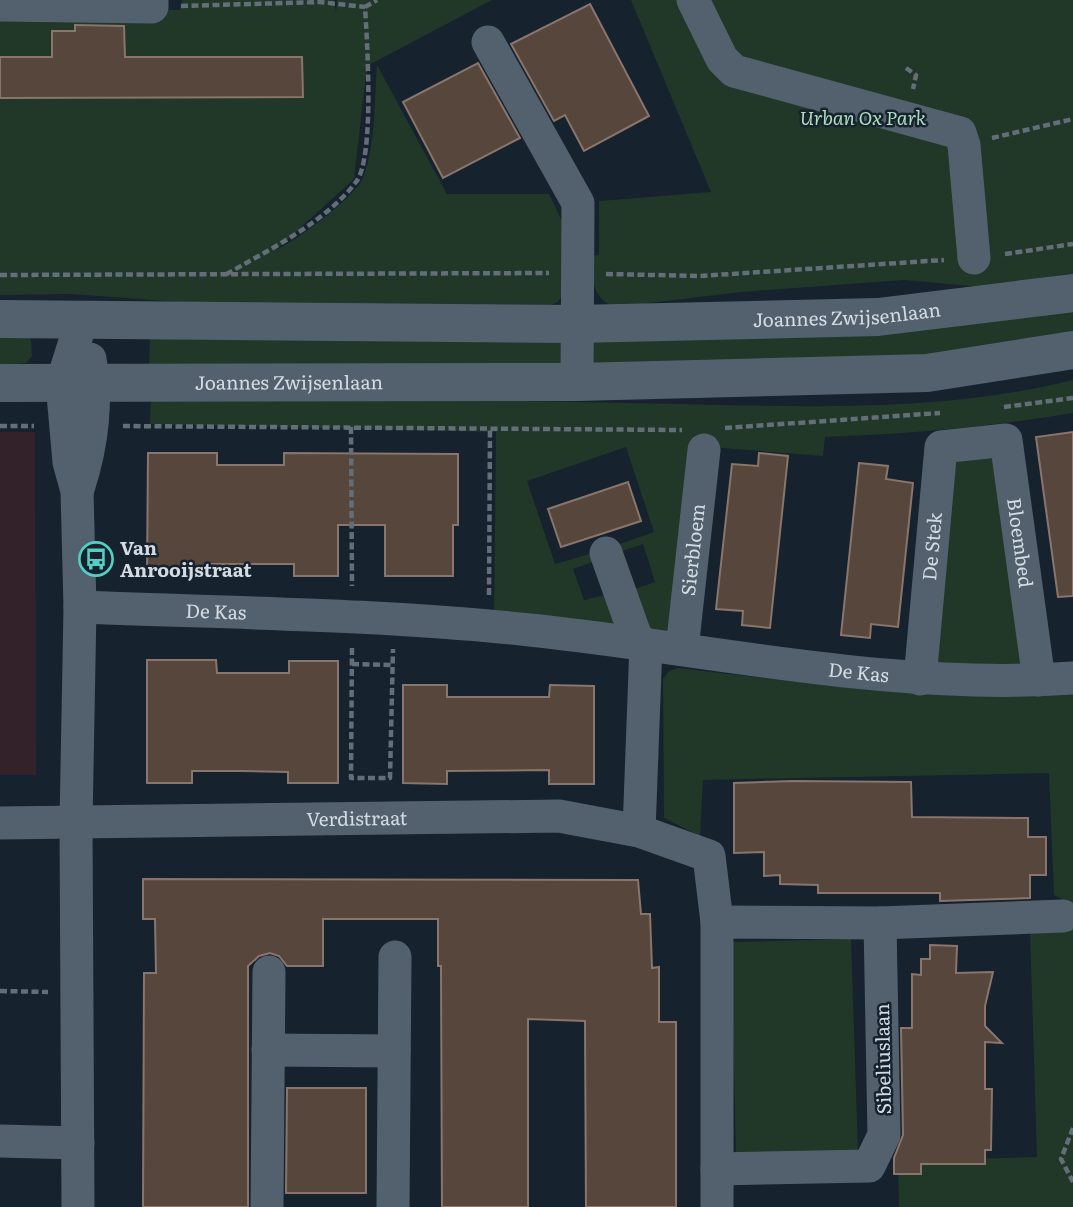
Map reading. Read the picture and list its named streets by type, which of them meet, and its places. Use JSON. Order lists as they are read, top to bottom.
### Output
{
  "streets": {
    "street": [
      "Joannes Zwijsenlaan",
      "Bloembed",
      "De Stek",
      "Sierbloem",
      "De Kas",
      "Verdistraat",
      "Sibeliuslaan"
    ]
  },
  "crossings": [
    ["Bloembed", "De Stek"],
    ["Bloembed", "De Kas"],
    ["De Stek", "De Kas"],
    ["Sierbloem", "De Kas"]
  ],
  "parks": ["Urban Ox Park"],
  "places": {
    "bus stop": ["Van Anrooijstraat"]
  }
}
